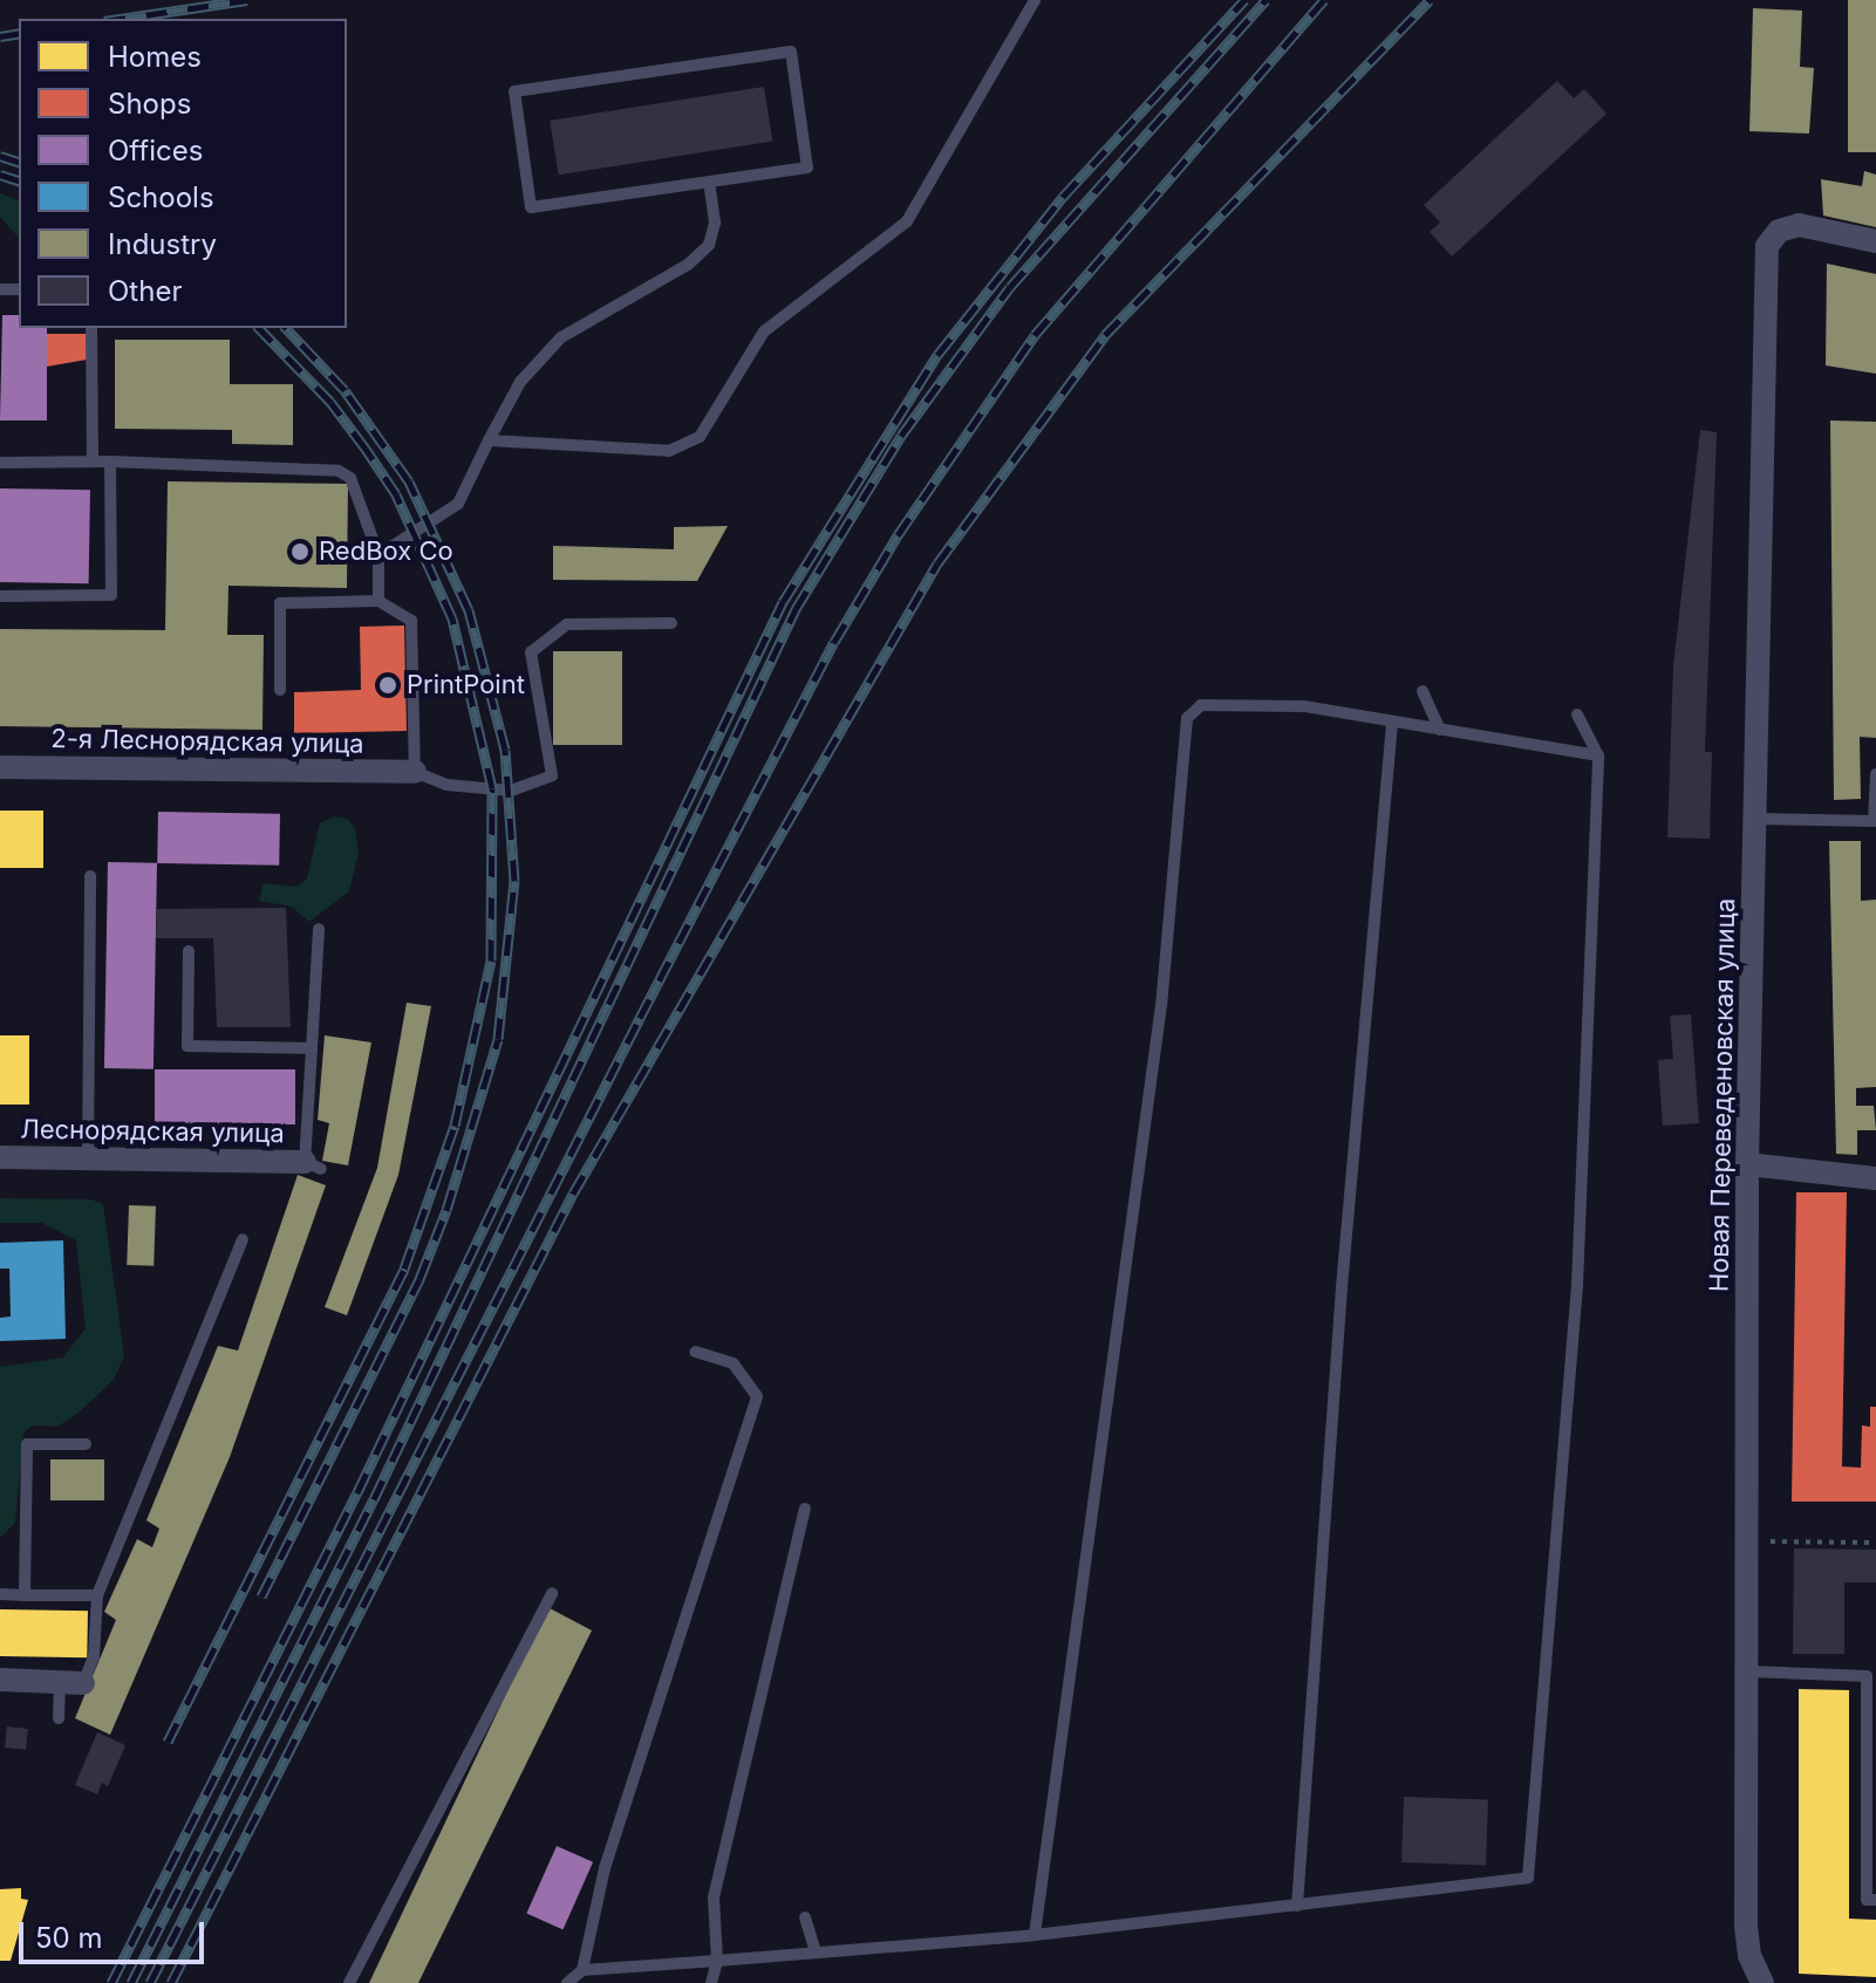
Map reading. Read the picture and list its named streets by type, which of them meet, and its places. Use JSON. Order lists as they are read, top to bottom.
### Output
{
  "streets": {
    "street": ["2-я Леснорядская улица", "Новая Переведеновская улица", "Леснорядская улица"]
  },
  "places": ["RedBox Co", "PrintPoint"],
  "legend": [
    "Homes",
    "Shops",
    "Offices",
    "Schools",
    "Industry",
    "Other"
  ],
  "scale_bar": "50 m"
}
